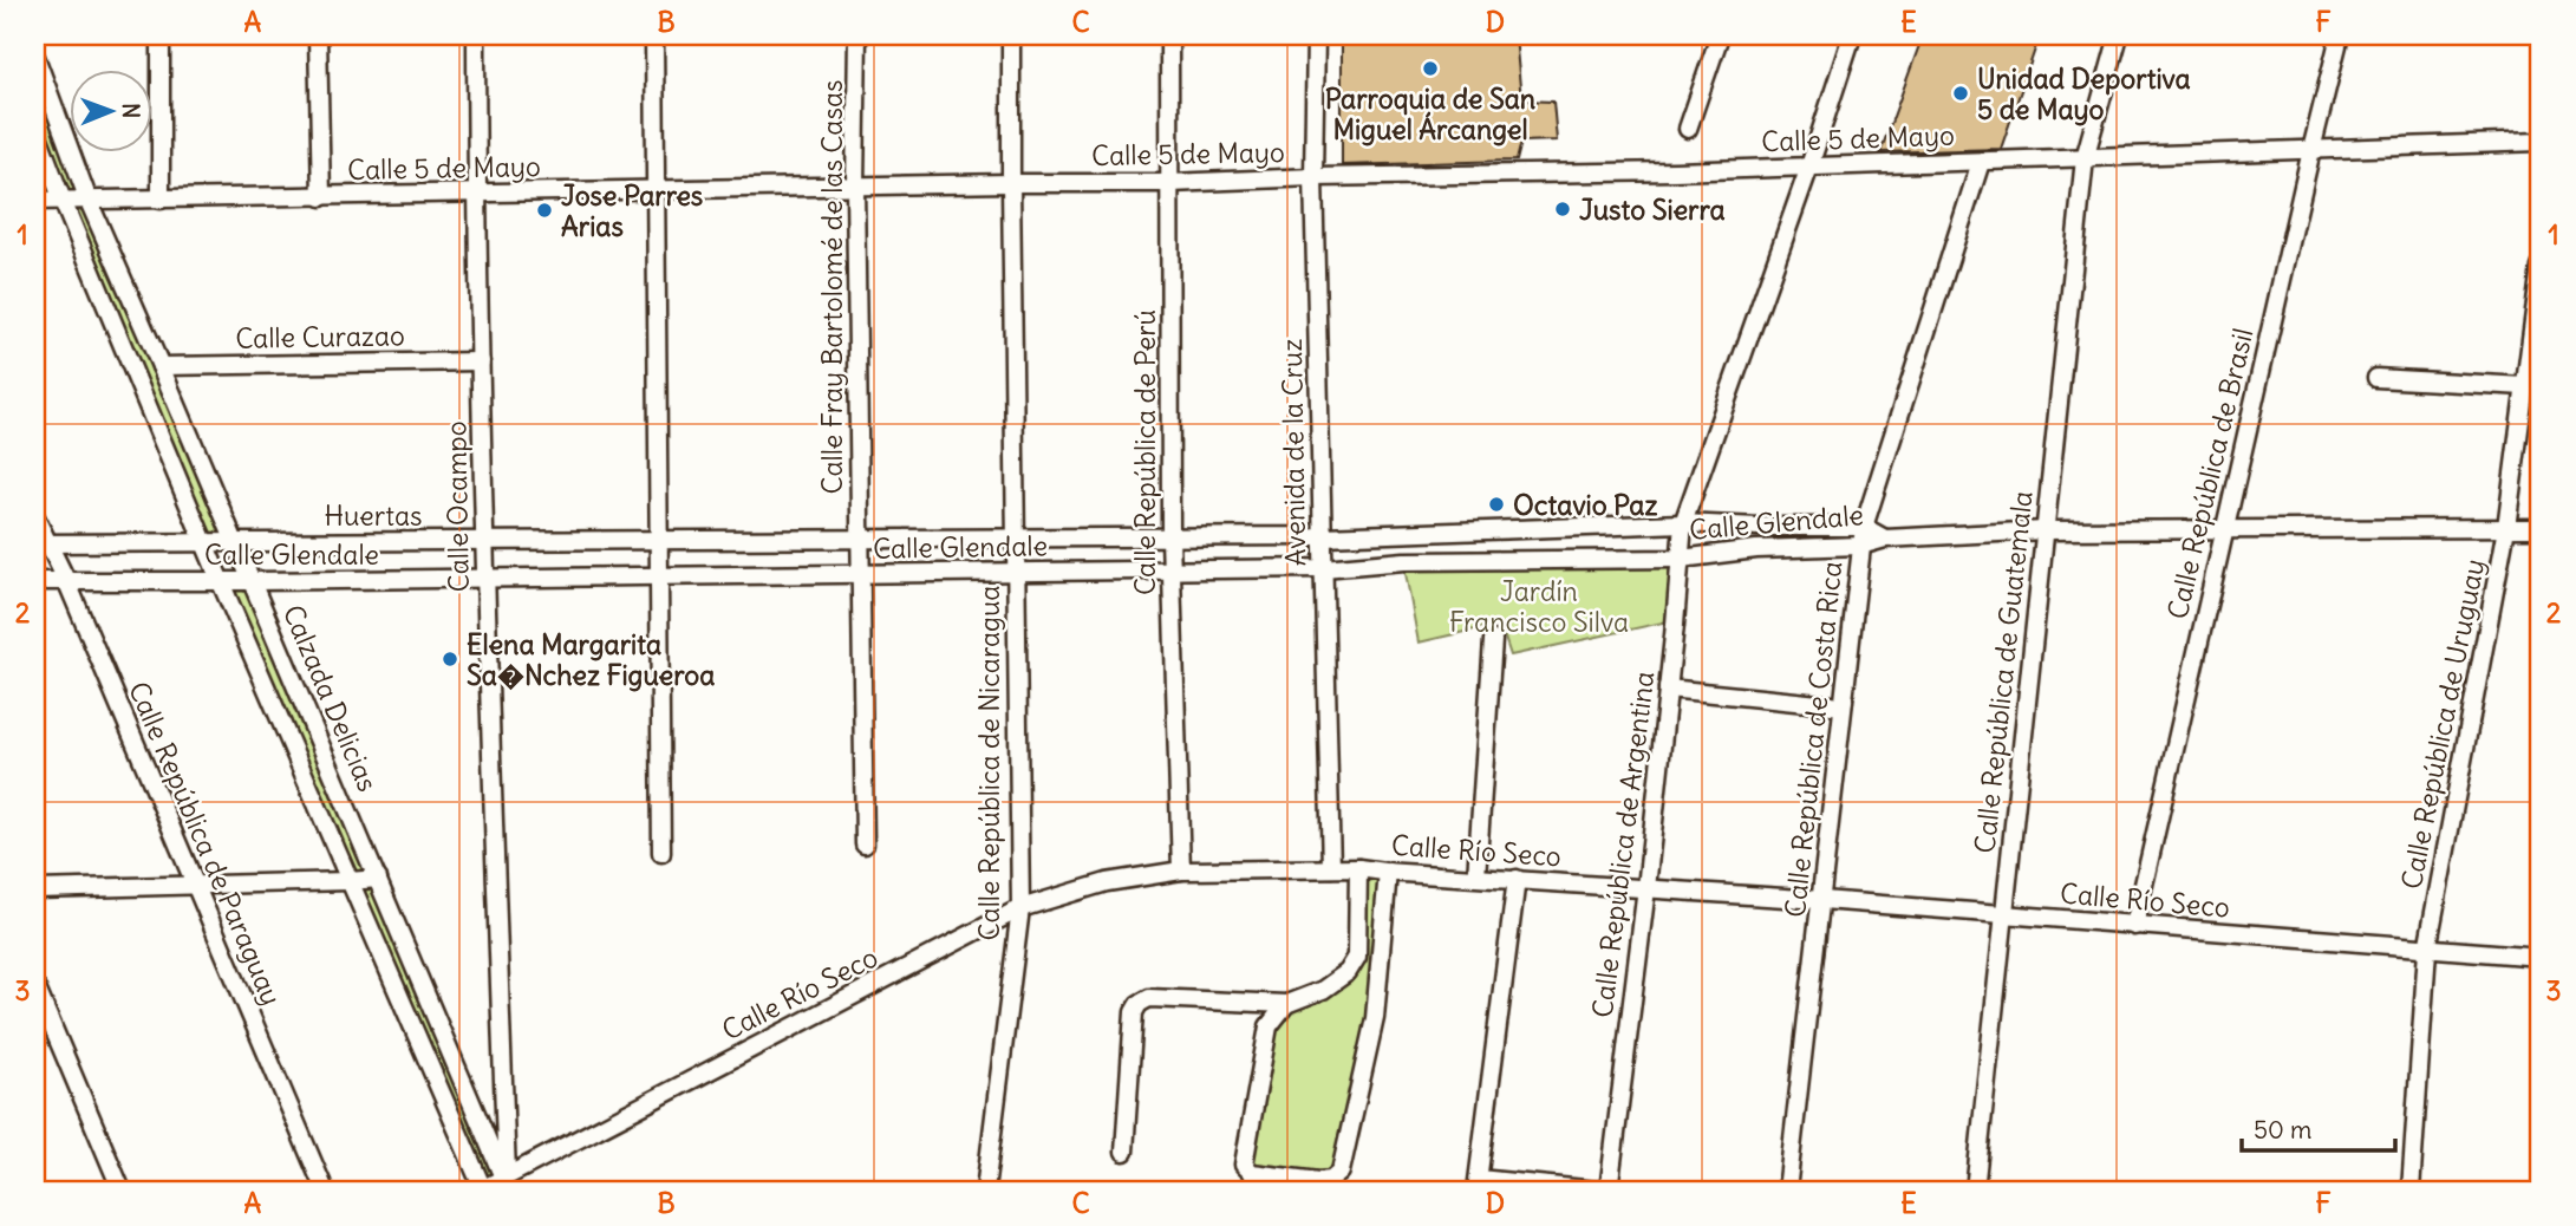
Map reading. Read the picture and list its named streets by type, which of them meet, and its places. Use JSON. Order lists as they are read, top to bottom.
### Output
{
  "streets": {
    "street": [
      "Calle 5 de Mayo",
      "Calle Fray Bartolomé de las Casas",
      "Calle Curazao",
      "Calle República de Perú",
      "Avenida de la Cruz",
      "Calle República de Brasil",
      "Calle Ocampo",
      "Huertas",
      "Calle Glendale",
      "Calle República de Guatemala",
      "Calzada Delicias",
      "Calle República de Uruguay",
      "Calle República de Costa Rica",
      "Calle República de Nicaragua",
      "Calle República de Paraguay",
      "Calle República de Argentina",
      "Calle Río Seco"
    ]
  },
  "crossings": [
    ["Calle 5 de Mayo", "Calle Fray Bartolomé de las Casas"],
    ["Calle 5 de Mayo", "Calle República de Perú"],
    ["Calle 5 de Mayo", "Avenida de la Cruz"],
    ["Calle 5 de Mayo", "Calle República de Brasil"],
    ["Calle 5 de Mayo", "Calle Ocampo"],
    ["Calle 5 de Mayo", "Calle República de Guatemala"],
    ["Calle 5 de Mayo", "Calzada Delicias"],
    ["Calle 5 de Mayo", "Calle República de Costa Rica"],
    ["Calle 5 de Mayo", "Calle República de Nicaragua"],
    ["Calle 5 de Mayo", "Calle República de Argentina"],
    ["Calle Fray Bartolomé de las Casas", "Huertas"],
    ["Calle Fray Bartolomé de las Casas", "Calle Glendale"],
    ["Calle Curazao", "Calle Ocampo"],
    ["Calle Curazao", "Calzada Delicias"],
    ["Calle República de Perú", "Calle Glendale"],
    ["Calle República de Perú", "Calle Río Seco"],
    ["Avenida de la Cruz", "Calle Glendale"],
    ["Avenida de la Cruz", "Calle Río Seco"],
    ["Calle República de Brasil", "Calle Glendale"],
    ["Calle República de Brasil", "Calle Río Seco"],
    ["Calle Ocampo", "Huertas"],
    ["Calle Ocampo", "Calle Glendale"],
    ["Calle Ocampo", "Calzada Delicias"],
    ["Calle Ocampo", "Calle Río Seco"],
    ["Huertas", "Calle Glendale"],
    ["Huertas", "Calzada Delicias"],
    ["Huertas", "Calle República de Paraguay"],
    ["Calle Glendale", "Calle República de Guatemala"],
    ["Calle Glendale", "Calzada Delicias"],
    ["Calle Glendale", "Calle República de Uruguay"],
    ["Calle Glendale", "Calle República de Costa Rica"],
    ["Calle Glendale", "Calle República de Nicaragua"],
    ["Calle Glendale", "Calle República de Paraguay"],
    ["Calle Glendale", "Calle República de Argentina"],
    ["Calle República de Guatemala", "Calle Río Seco"],
    ["Calzada Delicias", "Calle Río Seco"],
    ["Calle República de Uruguay", "Calle Río Seco"],
    ["Calle República de Costa Rica", "Calle Río Seco"],
    ["Calle República de Nicaragua", "Calle Río Seco"],
    ["Calle República de Argentina", "Calle Río Seco"]
  ],
  "parks": ["Jardín Francisco Silva"],
  "places": [
    "Parroquia de San Miguel Árcangel",
    "Unidad Deportiva 5 de Mayo",
    "Justo Sierra",
    "Jose Parres Arias",
    "Octavio Paz",
    "Elena Margarita Sa�Nchez Figueroa"
  ],
  "scale_bar": "50 m",
  "north": "right",
  "grid": {
    "columns": [
      "A",
      "B",
      "C",
      "D",
      "E",
      "F"
    ],
    "rows": ["1", "2", "3"]
  }
}
